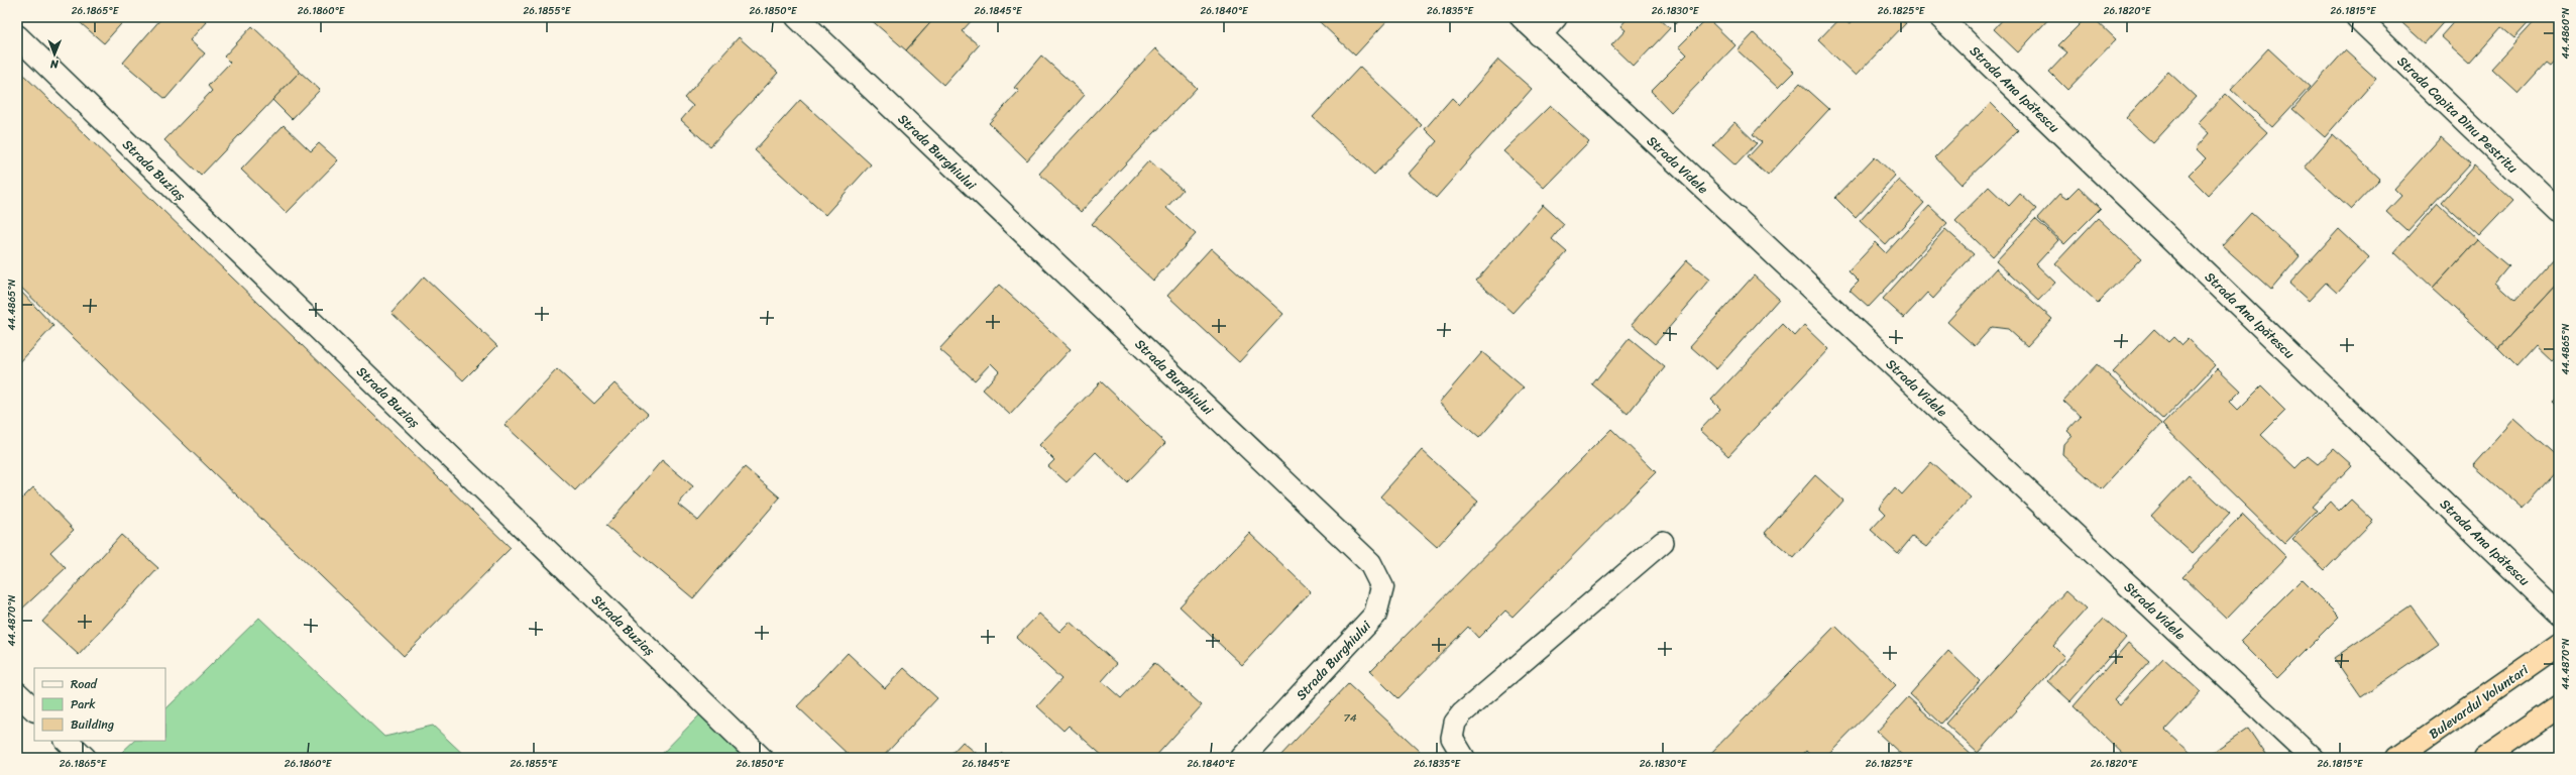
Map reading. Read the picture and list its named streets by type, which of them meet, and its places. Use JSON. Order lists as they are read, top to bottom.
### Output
{
  "streets": {
    "highway": ["Bulevardul Voluntari"],
    "street": [
      "Strada Ana Ipătescu",
      "Strada Capita Dinu Pestritu",
      "Strada Burghiului",
      "Strada Videle",
      "Strada Buziaș"
    ]
  },
  "house_numbers": ["74"],
  "legend": ["Road", "Park", "Building"],
  "north": "bottom",
  "coordinates": [
    "26.1865°E",
    "26.1860°E",
    "26.1855°E",
    "26.1850°E",
    "26.1845°E",
    "26.1840°E",
    "26.1835°E",
    "26.1830°E",
    "26.1825°E",
    "26.1820°E",
    "26.1815°E",
    "44.4860°N",
    "44.4865°N",
    "44.4870°N"
  ]
}
